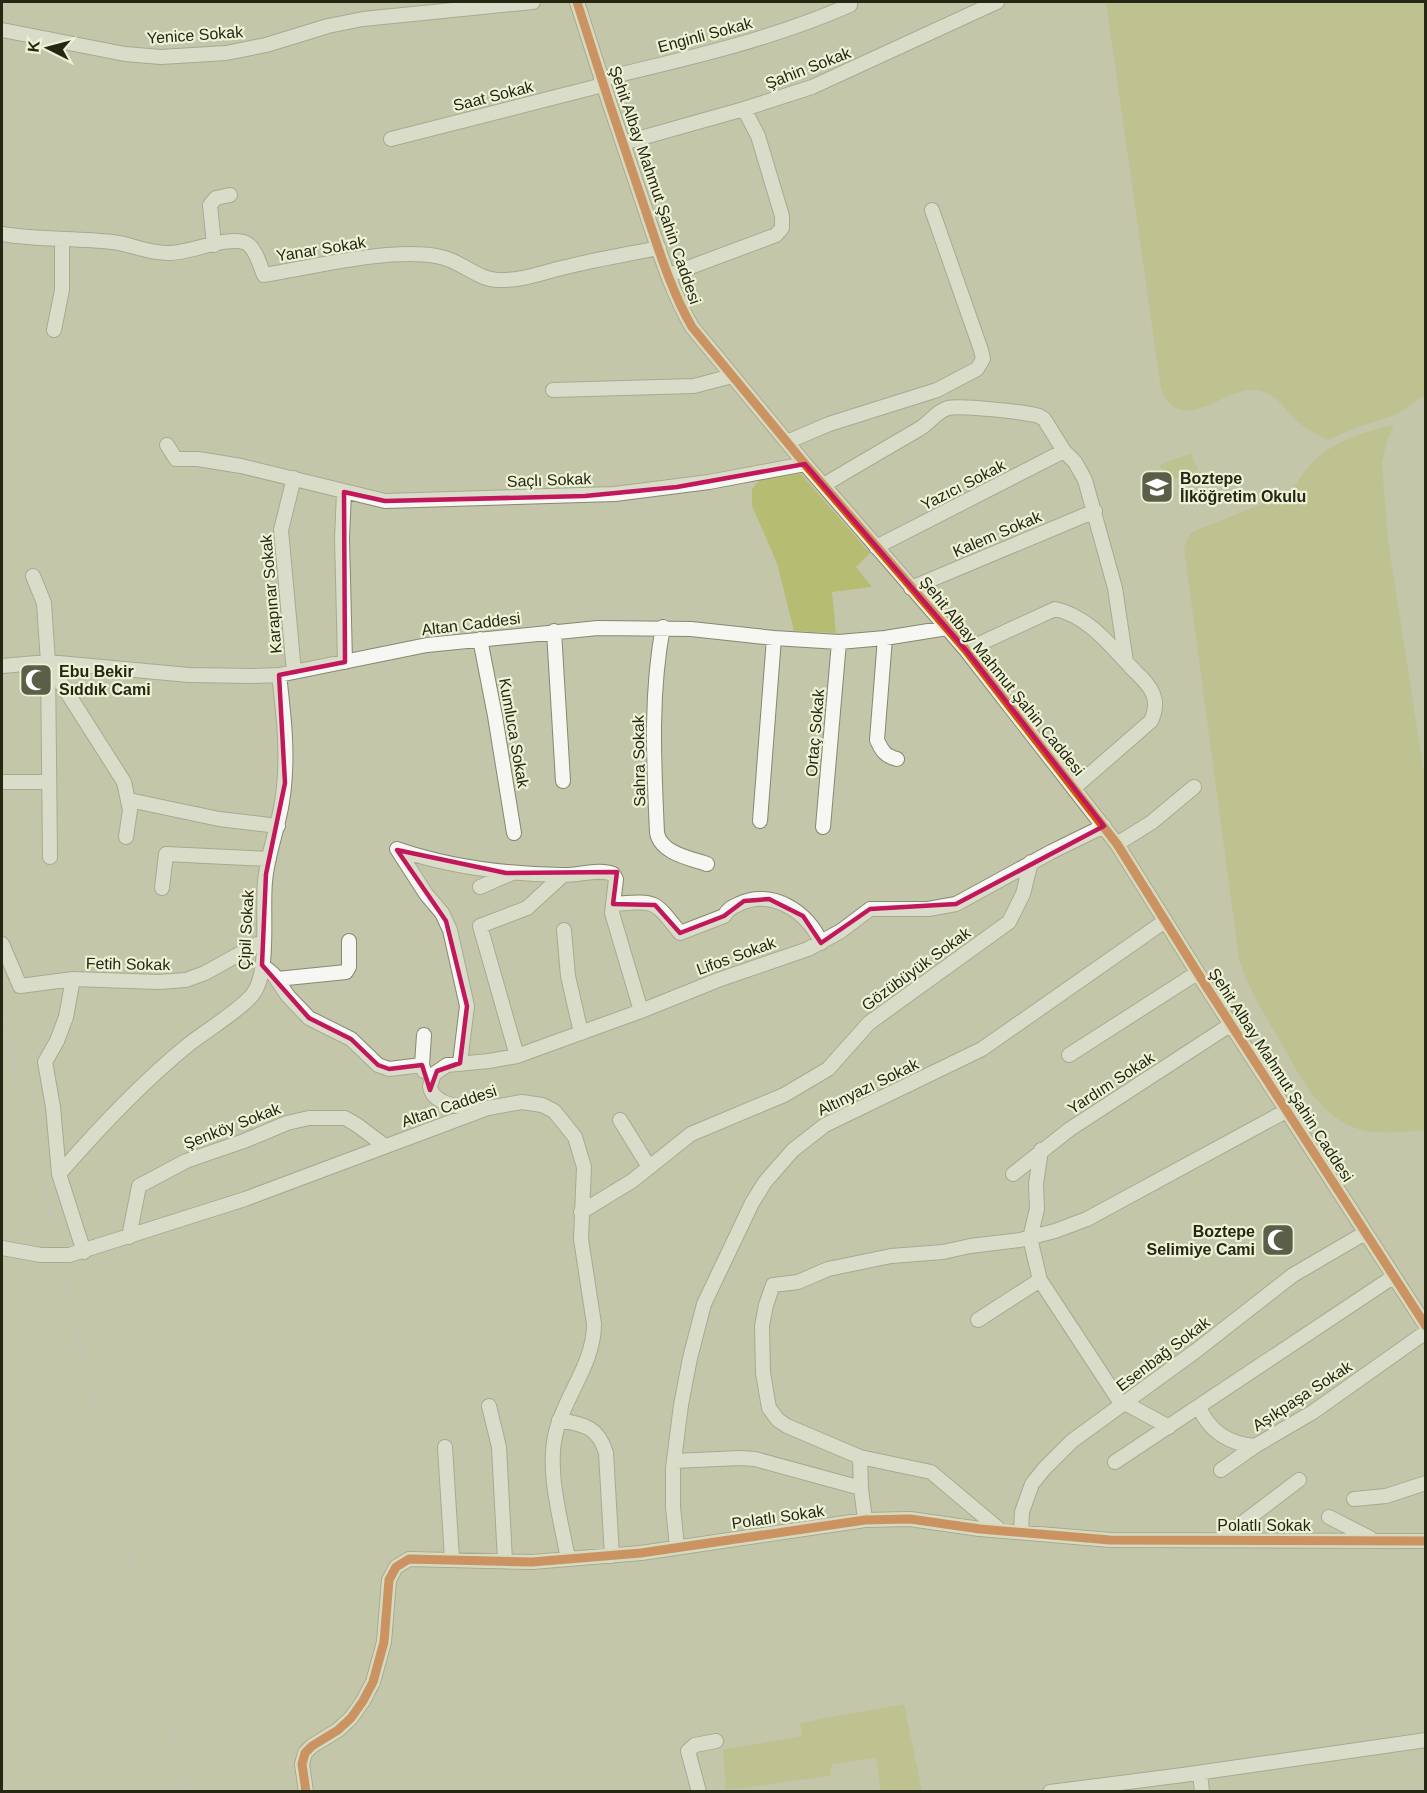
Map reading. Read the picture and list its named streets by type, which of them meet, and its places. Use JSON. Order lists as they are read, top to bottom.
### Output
{
  "streets": {
    "street": [
      "Yenice Sokak",
      "Enginli Sokak",
      "Şahin Sokak",
      "Saat Sokak",
      "Şehit Albay Mahmut Şahin Caddesi",
      "Yanar Sokak",
      "Saçlı Sokak",
      "Yazıcı Sokak",
      "Kalem Sokak",
      "Karapınar Sokak",
      "Altan Caddesi",
      "Kumluca Sokak",
      "Ortaç Sokak",
      "Sahra Sokak",
      "Çipil Sokak",
      "Lifos Sokak",
      "Fetih Sokak",
      "Gözübüyük Sokak",
      "Yardım Sokak",
      "Altınyazı Sokak",
      "Şenköy Sokak",
      "Esenbağ Sokak",
      "Aşıkpaşa Sokak",
      "Polatlı Sokak"
    ]
  },
  "crossings": [
    ["Enginli Sokak", "Saat Sokak"],
    ["Enginli Sokak", "Şehit Albay Mahmut Şahin Caddesi"],
    ["Şahin Sokak", "Şehit Albay Mahmut Şahin Caddesi"],
    ["Saat Sokak", "Şehit Albay Mahmut Şahin Caddesi"],
    ["Şehit Albay Mahmut Şahin Caddesi", "Yanar Sokak"],
    ["Şehit Albay Mahmut Şahin Caddesi", "Saçlı Sokak"],
    ["Şehit Albay Mahmut Şahin Caddesi", "Yazıcı Sokak"],
    ["Şehit Albay Mahmut Şahin Caddesi", "Kalem Sokak"],
    ["Şehit Albay Mahmut Şahin Caddesi", "Altan Caddesi"],
    ["Şehit Albay Mahmut Şahin Caddesi", "Lifos Sokak"],
    ["Şehit Albay Mahmut Şahin Caddesi", "Yardım Sokak"],
    ["Şehit Albay Mahmut Şahin Caddesi", "Altınyazı Sokak"],
    ["Şehit Albay Mahmut Şahin Caddesi", "Esenbağ Sokak"],
    ["Saçlı Sokak", "Karapınar Sokak"],
    ["Karapınar Sokak", "Altan Caddesi"],
    ["Altan Caddesi", "Kumluca Sokak"],
    ["Altan Caddesi", "Ortaç Sokak"],
    ["Altan Caddesi", "Sahra Sokak"],
    ["Altan Caddesi", "Çipil Sokak"],
    ["Altan Caddesi", "Gözübüyük Sokak"],
    ["Altan Caddesi", "Şenköy Sokak"],
    ["Altan Caddesi", "Polatlı Sokak"],
    ["Çipil Sokak", "Fetih Sokak"],
    ["Lifos Sokak", "Gözübüyük Sokak"],
    ["Altınyazı Sokak", "Polatlı Sokak"],
    ["Esenbağ Sokak", "Polatlı Sokak"]
  ],
  "places": {
    "school or university": ["Boztepe İlköğretim Okulu"],
    "mosque": ["Ebu Bekir Sıddık Cami", "Boztepe Selimiye Cami"]
  },
  "north": "left"
}
